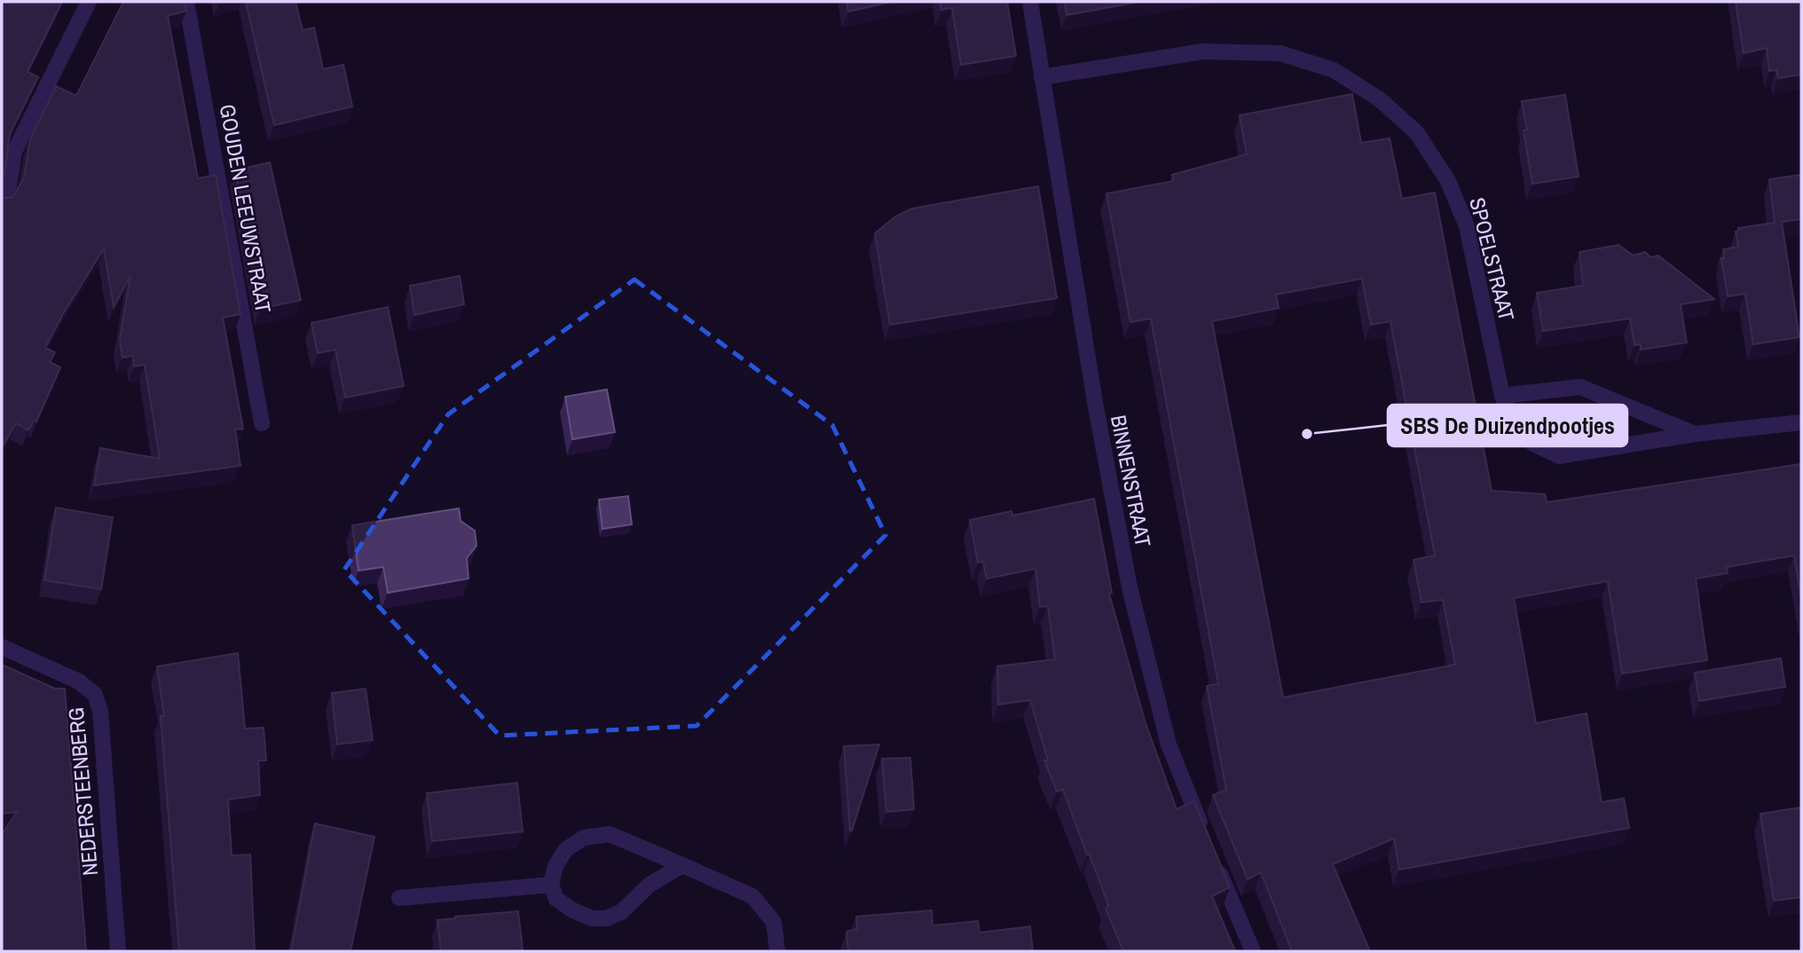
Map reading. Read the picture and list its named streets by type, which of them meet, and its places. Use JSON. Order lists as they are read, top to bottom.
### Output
{
  "streets": {
    "street": [
      "GOUDEN LEEUWSTRAAT",
      "SPOELSTRAAT",
      "BINNENSTRAAT",
      "NEDERSTEENBERG"
    ]
  },
  "crossings": [
    ["SPOELSTRAAT", "BINNENSTRAAT"]
  ],
  "places": ["SBS De Duizendpootjes"]
}
